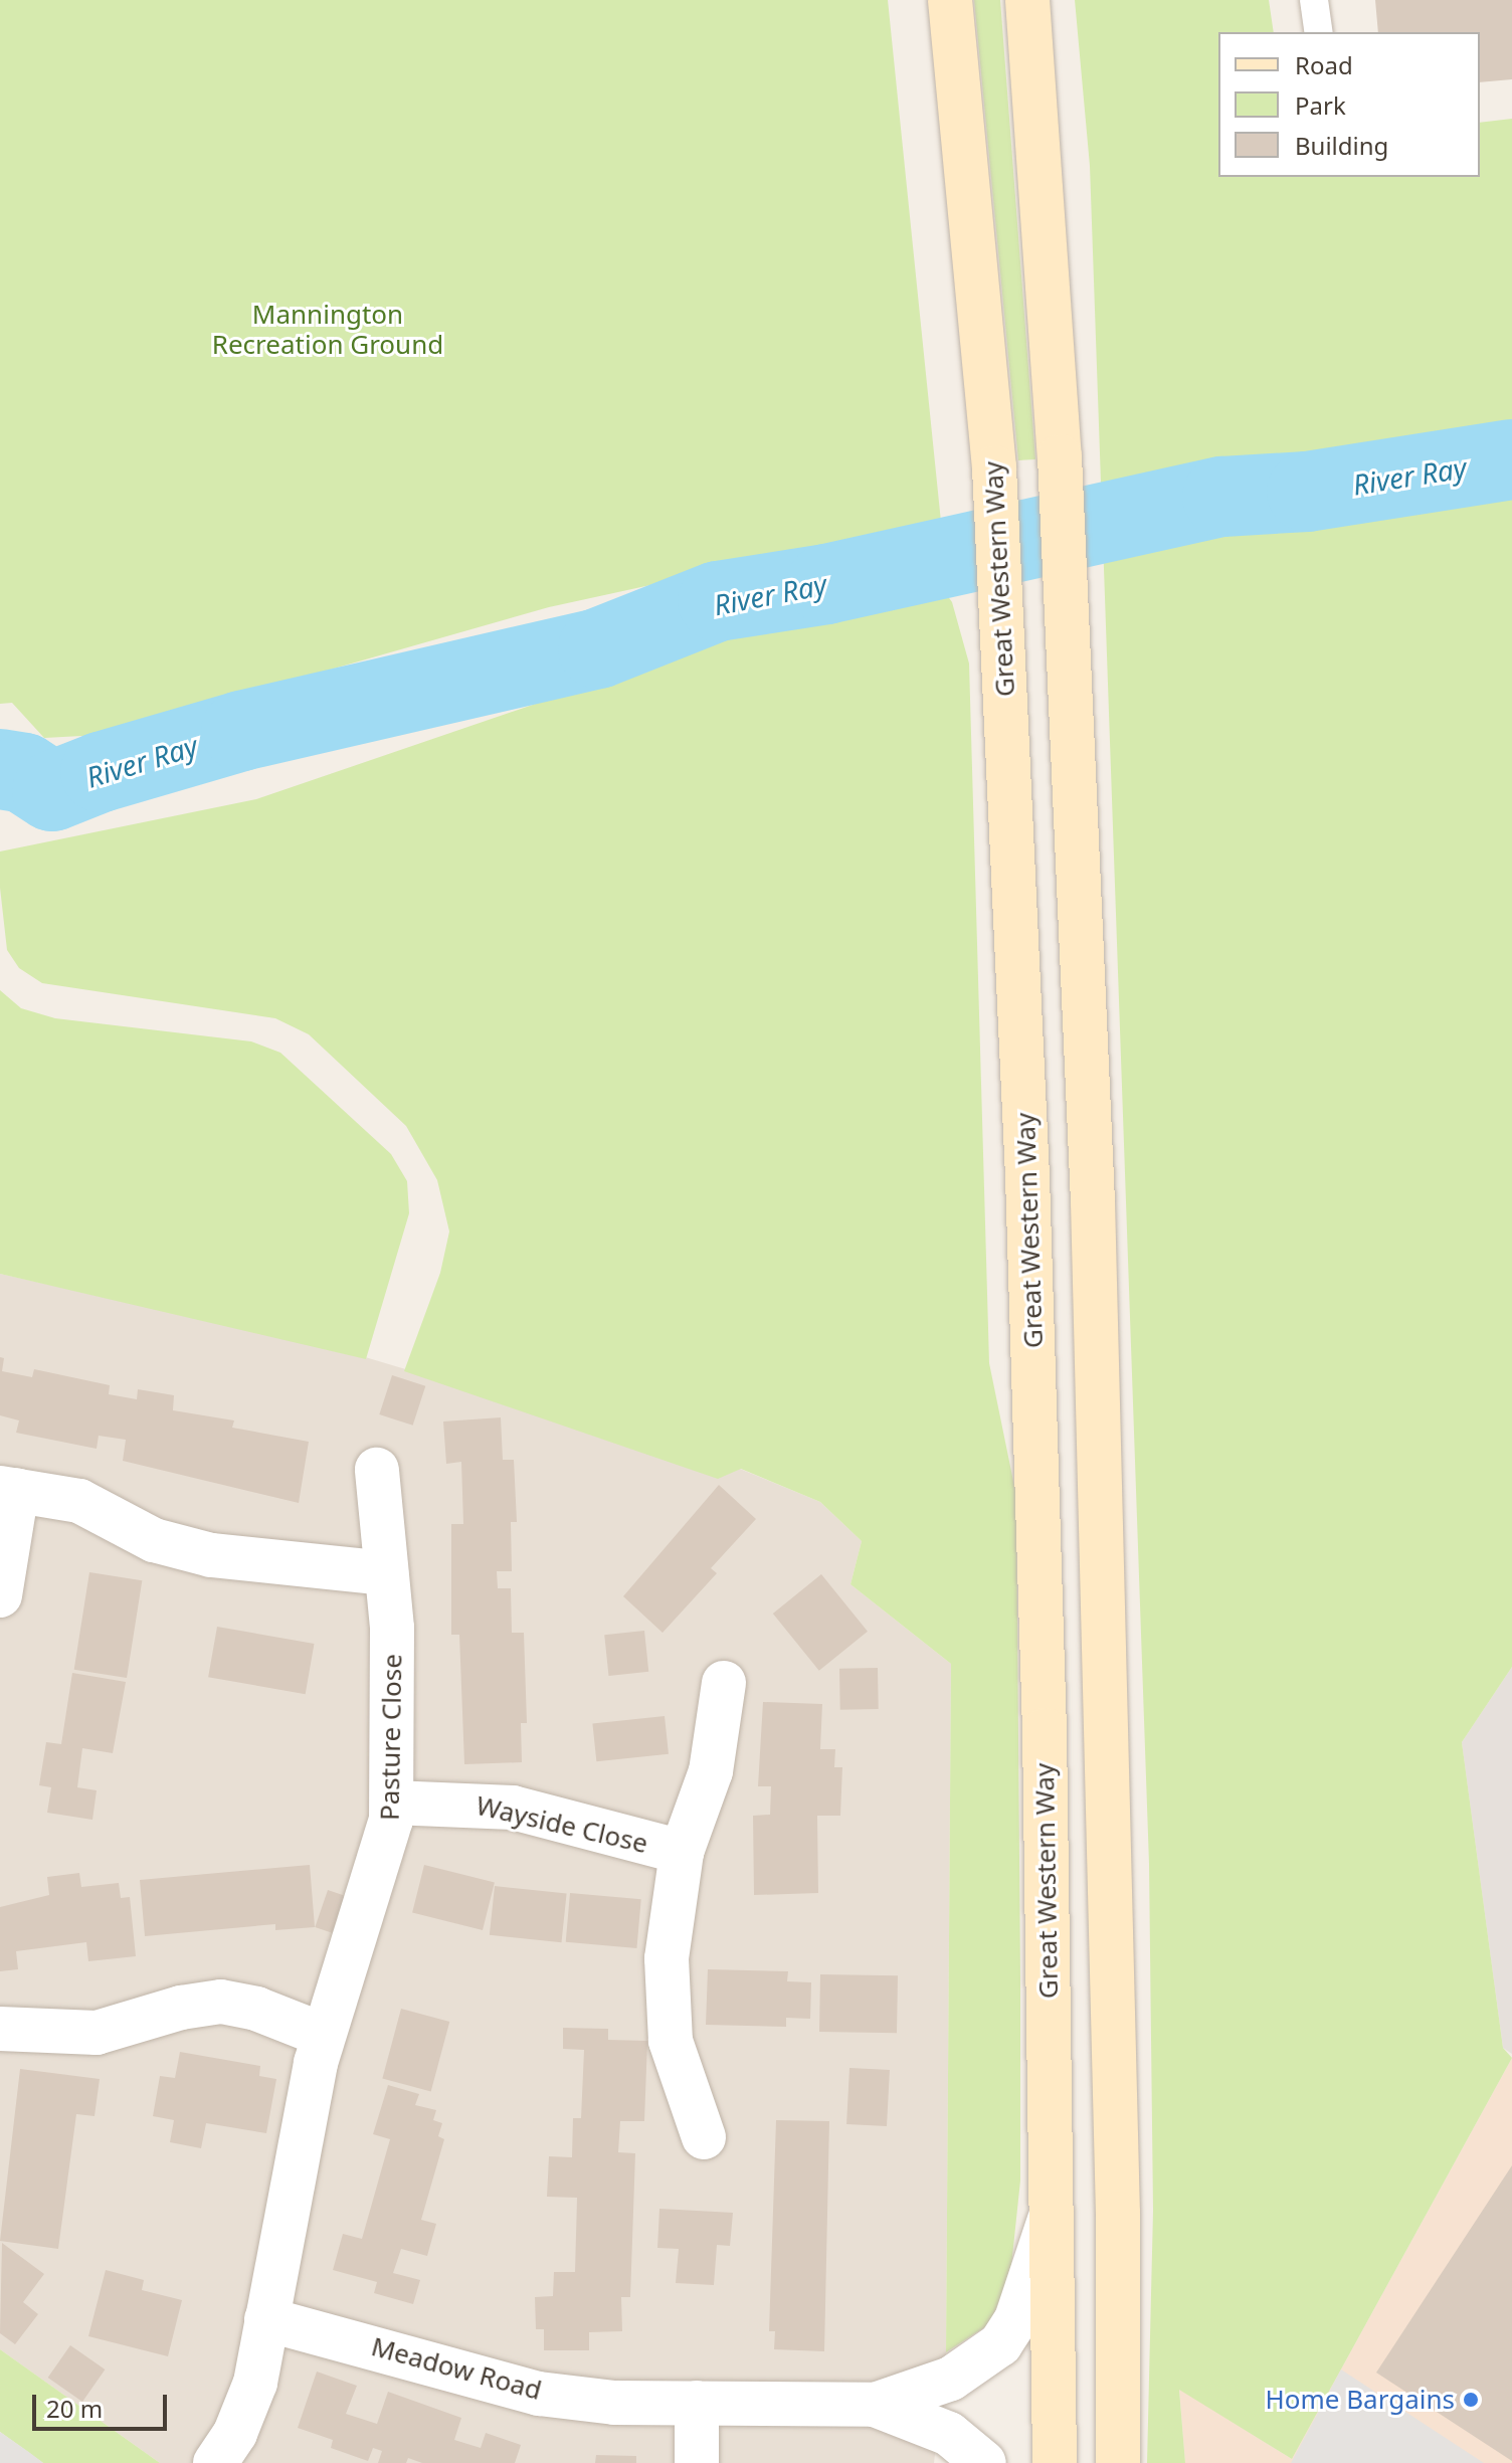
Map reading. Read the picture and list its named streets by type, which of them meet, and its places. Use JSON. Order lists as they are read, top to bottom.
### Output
{
  "streets": {
    "main road": ["Great Western Way"],
    "street": ["Pasture Close", "Wayside Close", "Meadow Road"]
  },
  "crossings": [
    ["Great Western Way", "Meadow Road"],
    ["Pasture Close", "Wayside Close"],
    ["Pasture Close", "Meadow Road"]
  ],
  "water": ["River Ray"],
  "parks": ["Mannington Recreation Ground"],
  "places": ["Home Bargains"],
  "legend": ["Road", "Park", "Building"],
  "scale_bar": "20 m"
}
